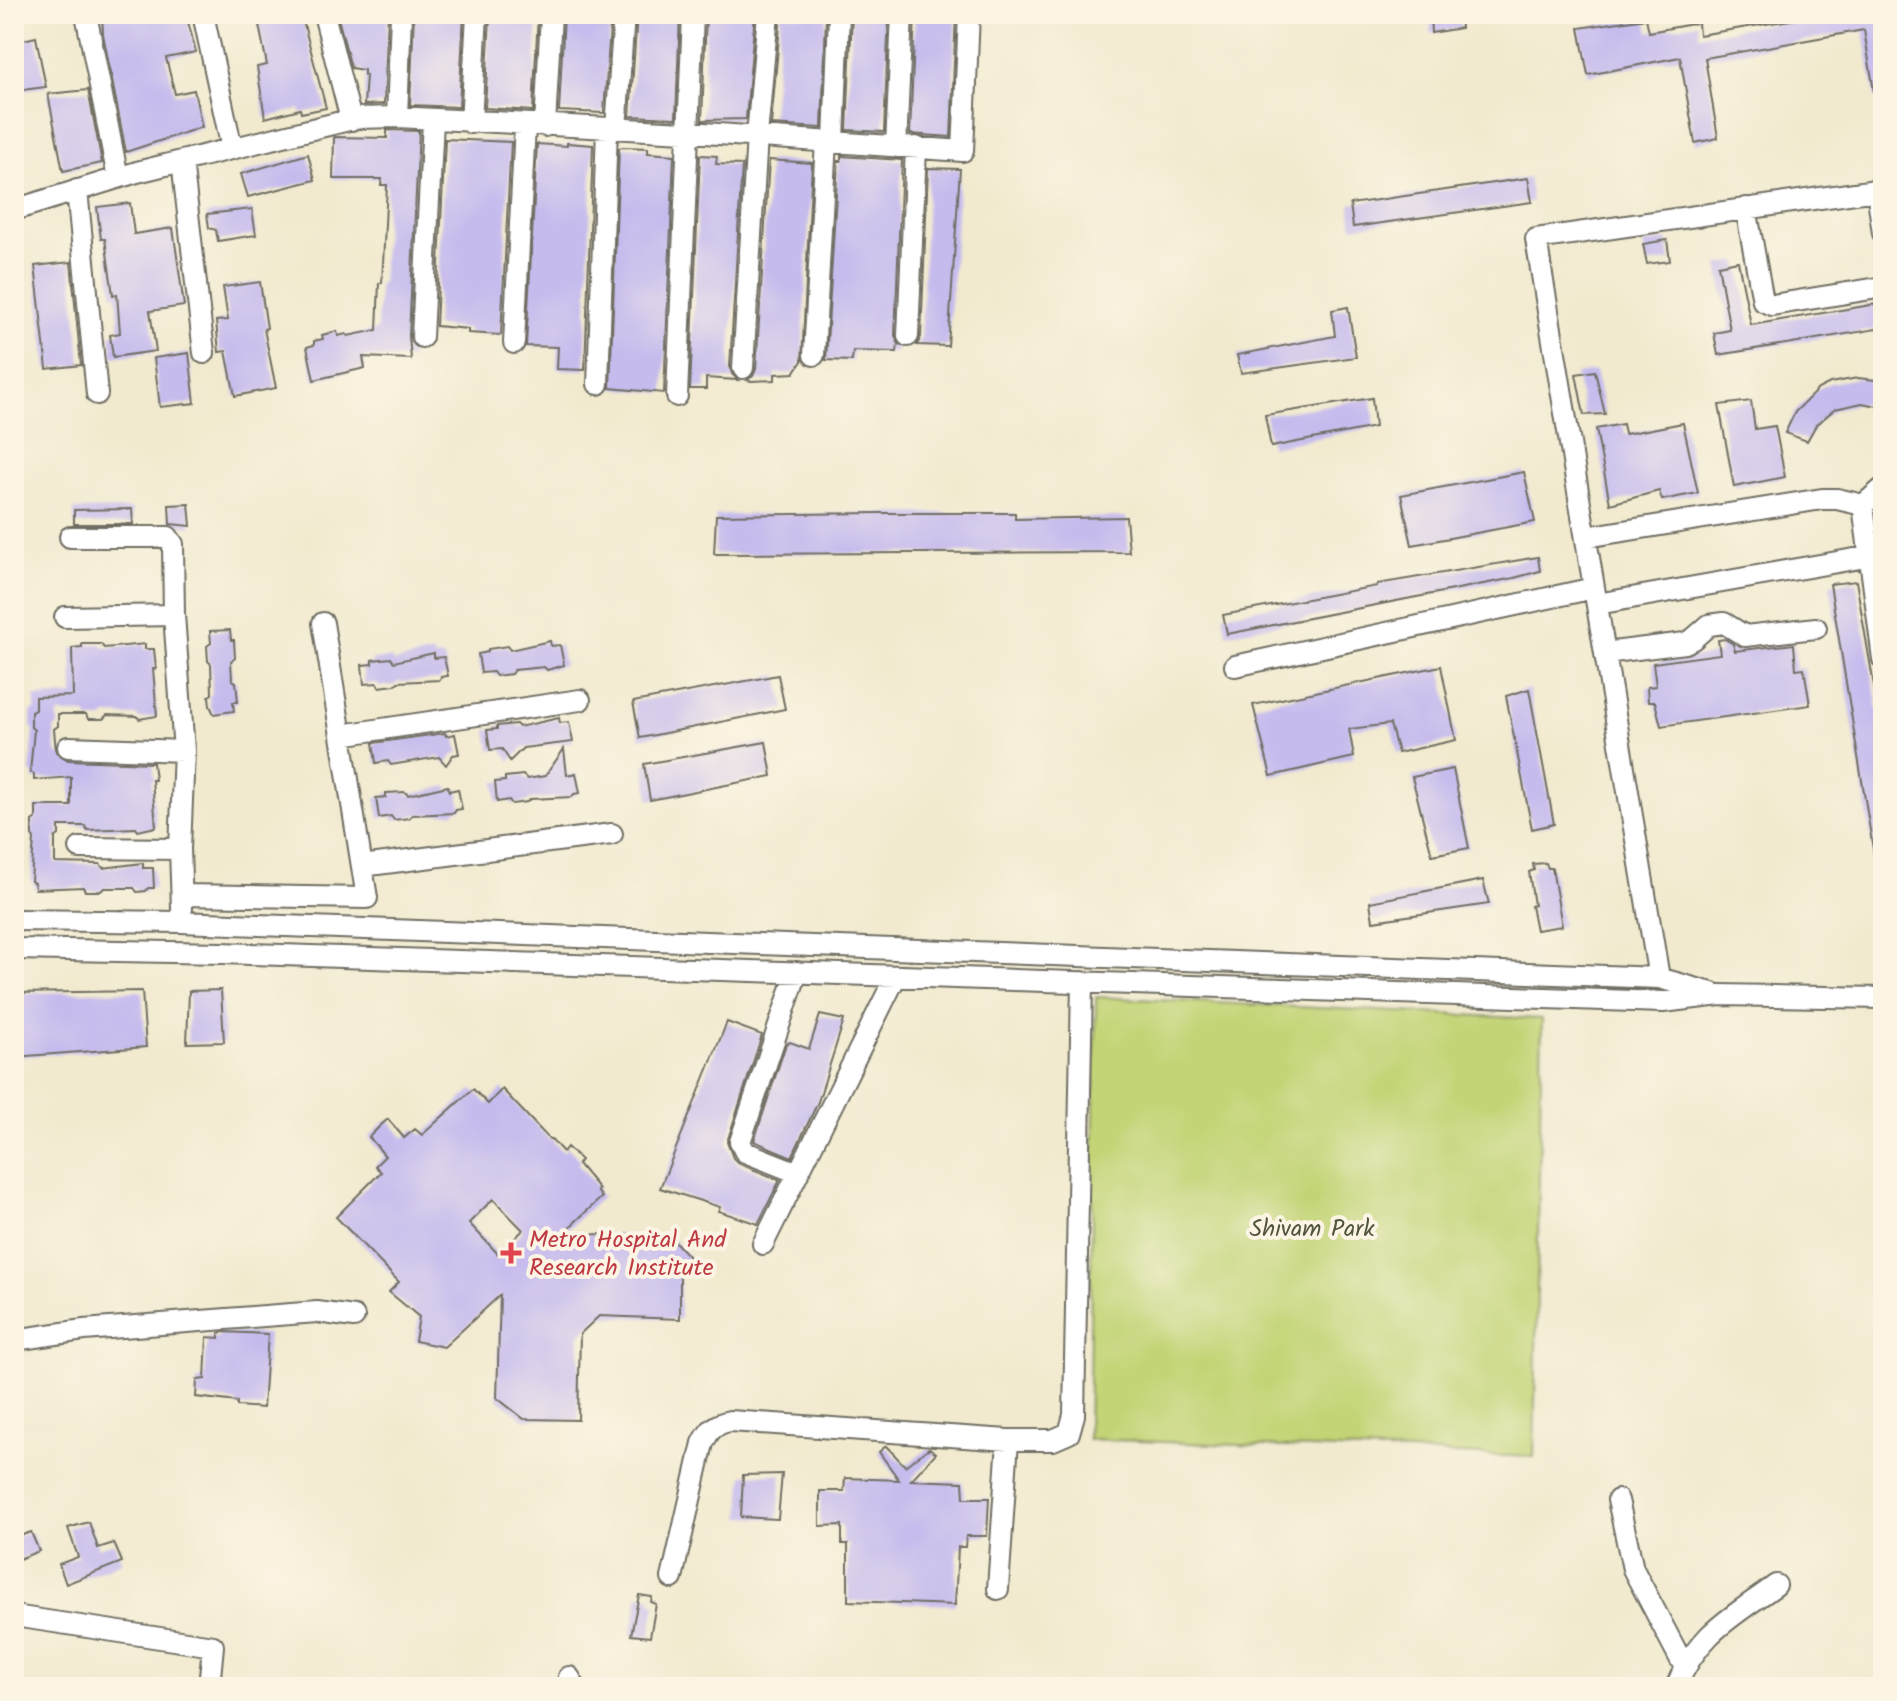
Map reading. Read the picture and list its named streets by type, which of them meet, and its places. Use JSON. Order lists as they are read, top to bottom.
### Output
{
  "parks": ["Shivam Park"],
  "places": {
    "health": ["Metro Hospital And Research Institute"]
  }
}
